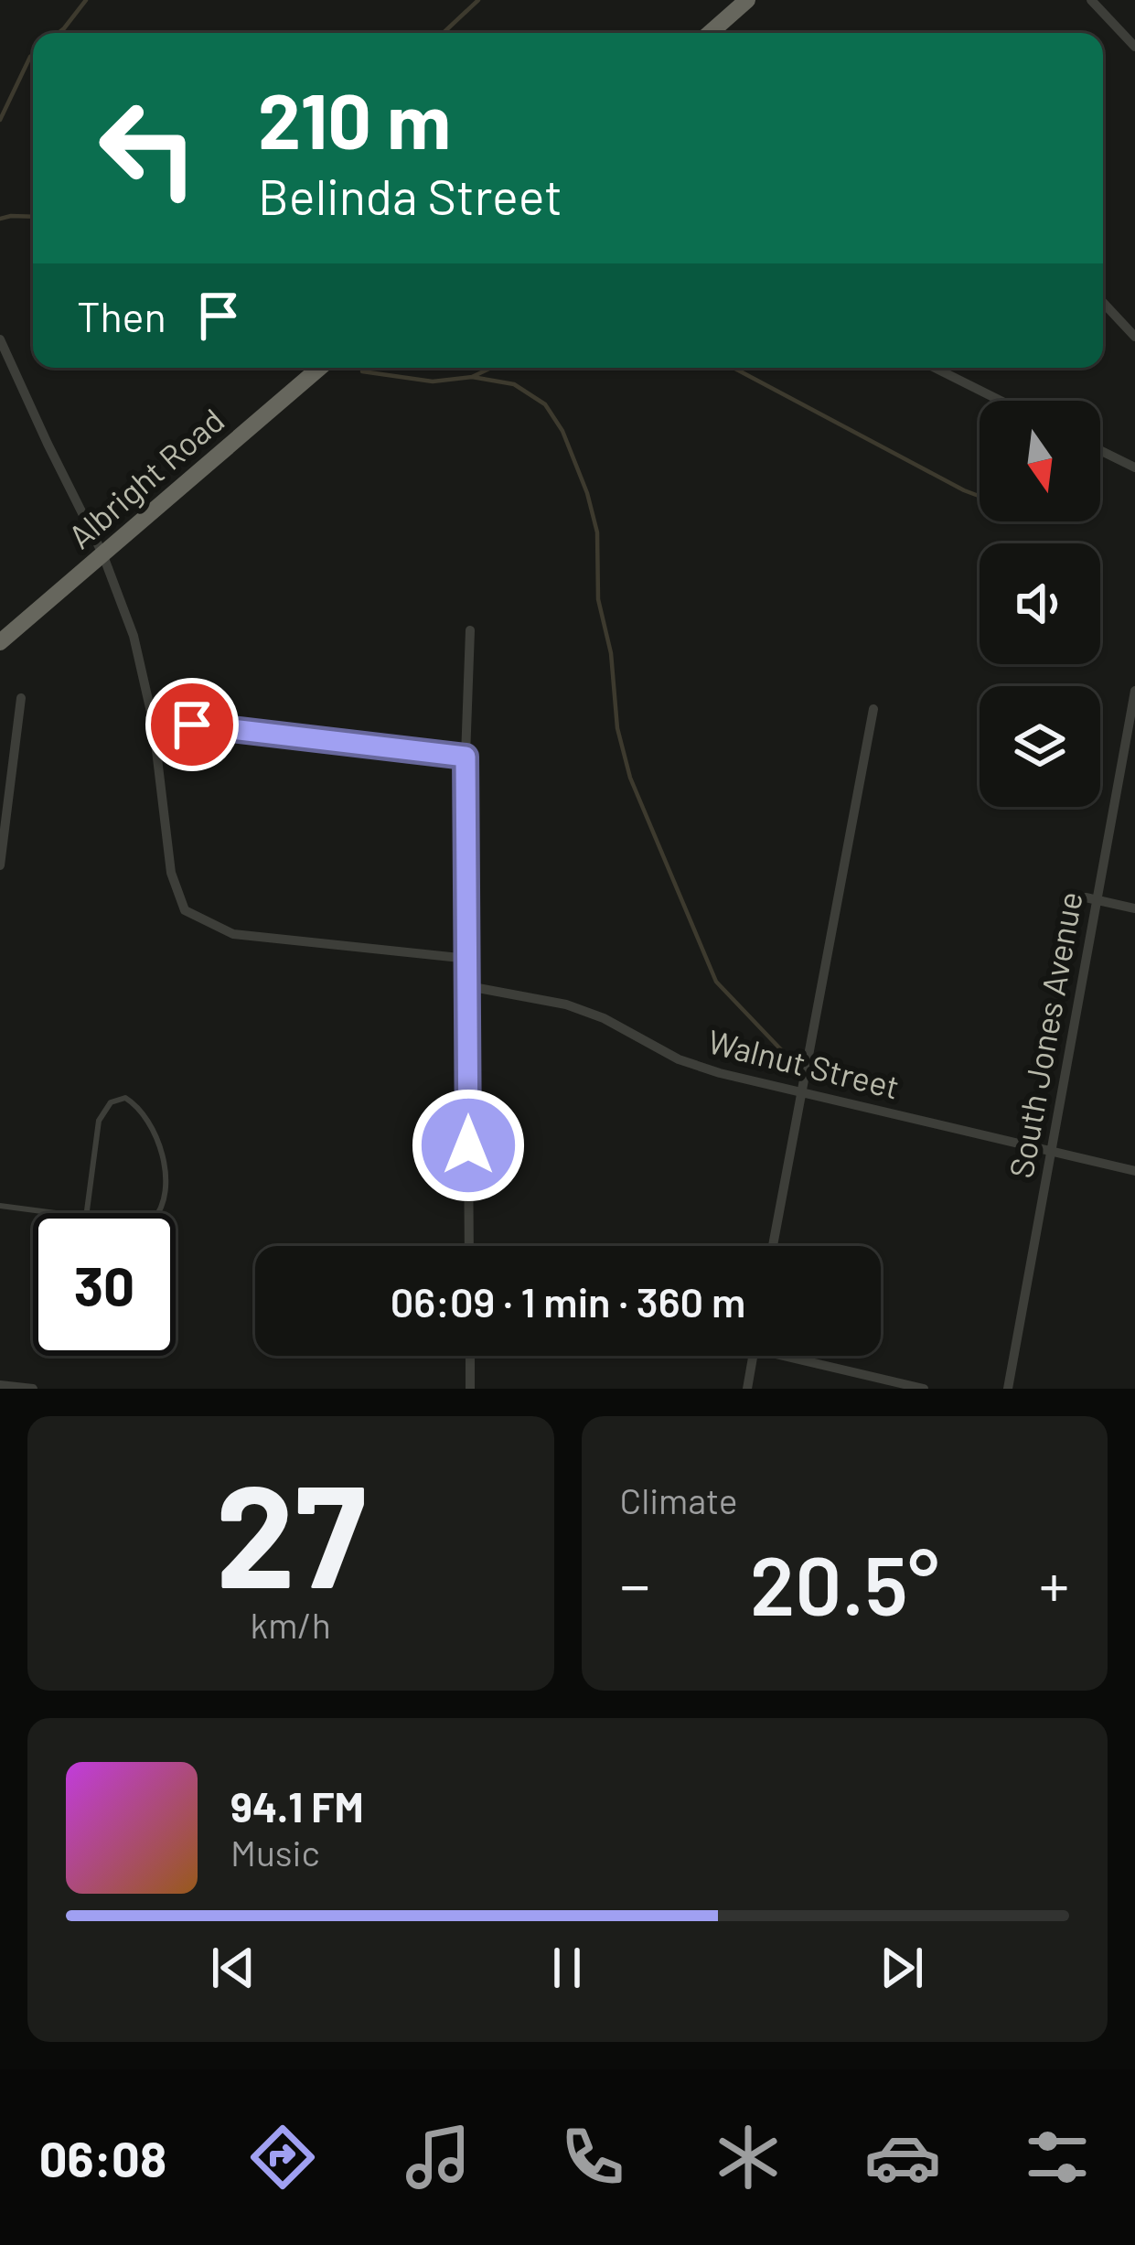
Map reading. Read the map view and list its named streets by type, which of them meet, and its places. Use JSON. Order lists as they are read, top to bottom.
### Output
{
  "streets": {
    "highway": ["Albright Road"],
    "street": ["South Jones Avenue", "Walnut Street"]
  },
  "crossings": [
    ["South Jones Avenue", "Walnut Street"]
  ],
  "north": "bottom",
  "page": {
    "turn": ["210 m", "Belinda Street"],
    "then": "Then",
    "limit": "30",
    "trip": "06:09 · 1 min · 360 m",
    "tile": [
      ["27", "km/h"],
      "Climate"
    ],
    "heat": ["−", "20.5°", "+"],
    "song": ["94.1 FM", "Music"],
    "tabs": "06:08"
  }
}
